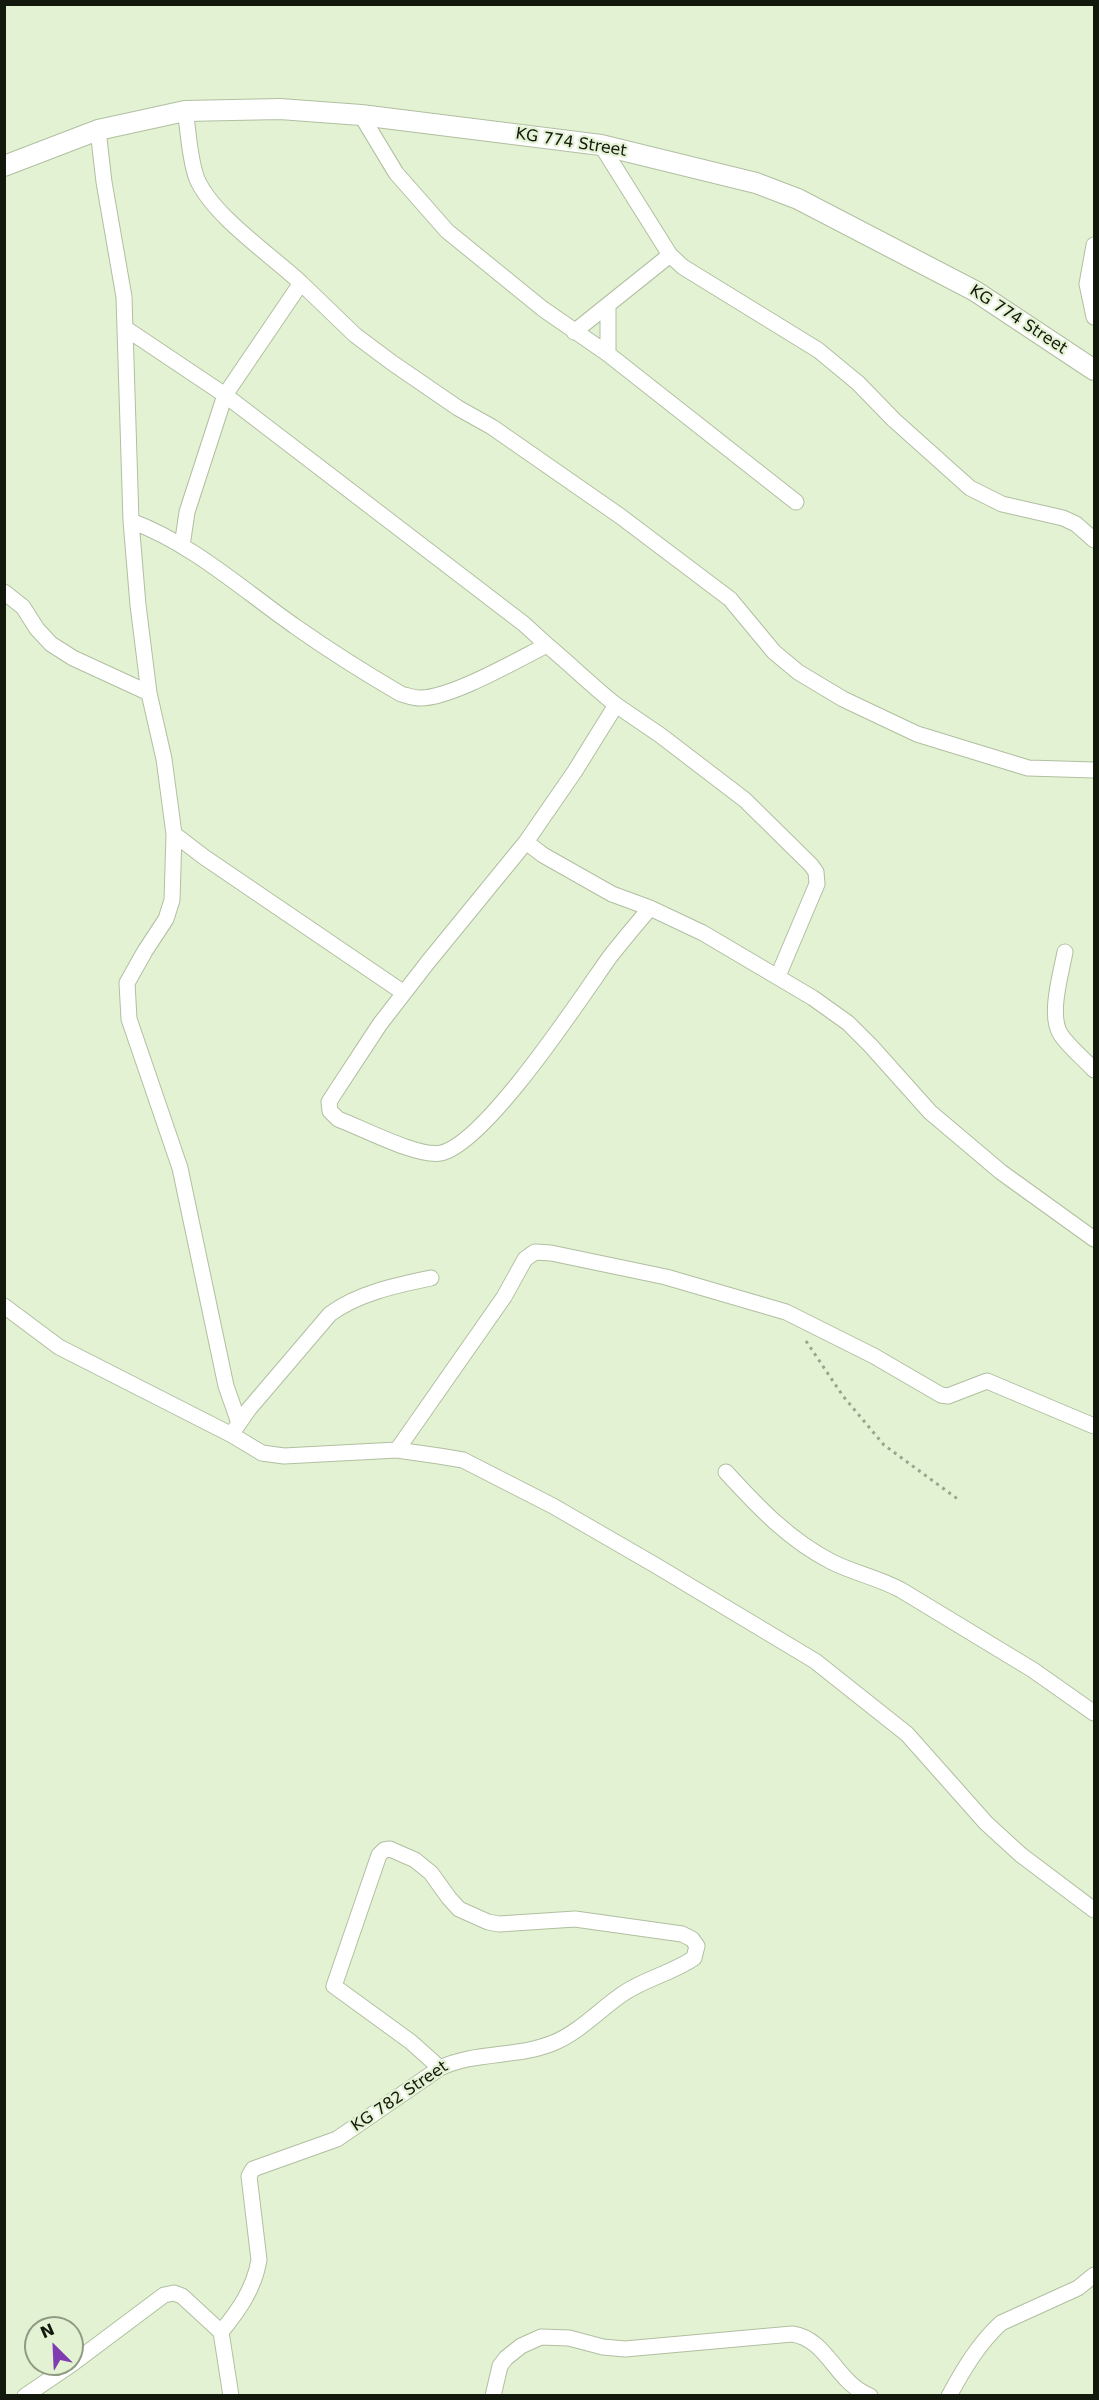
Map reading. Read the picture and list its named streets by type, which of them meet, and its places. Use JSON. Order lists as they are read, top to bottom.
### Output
{
  "streets": {
    "street": ["KG 774 Street", "KG 782 Street"]
  },
  "north": "top left"
}
